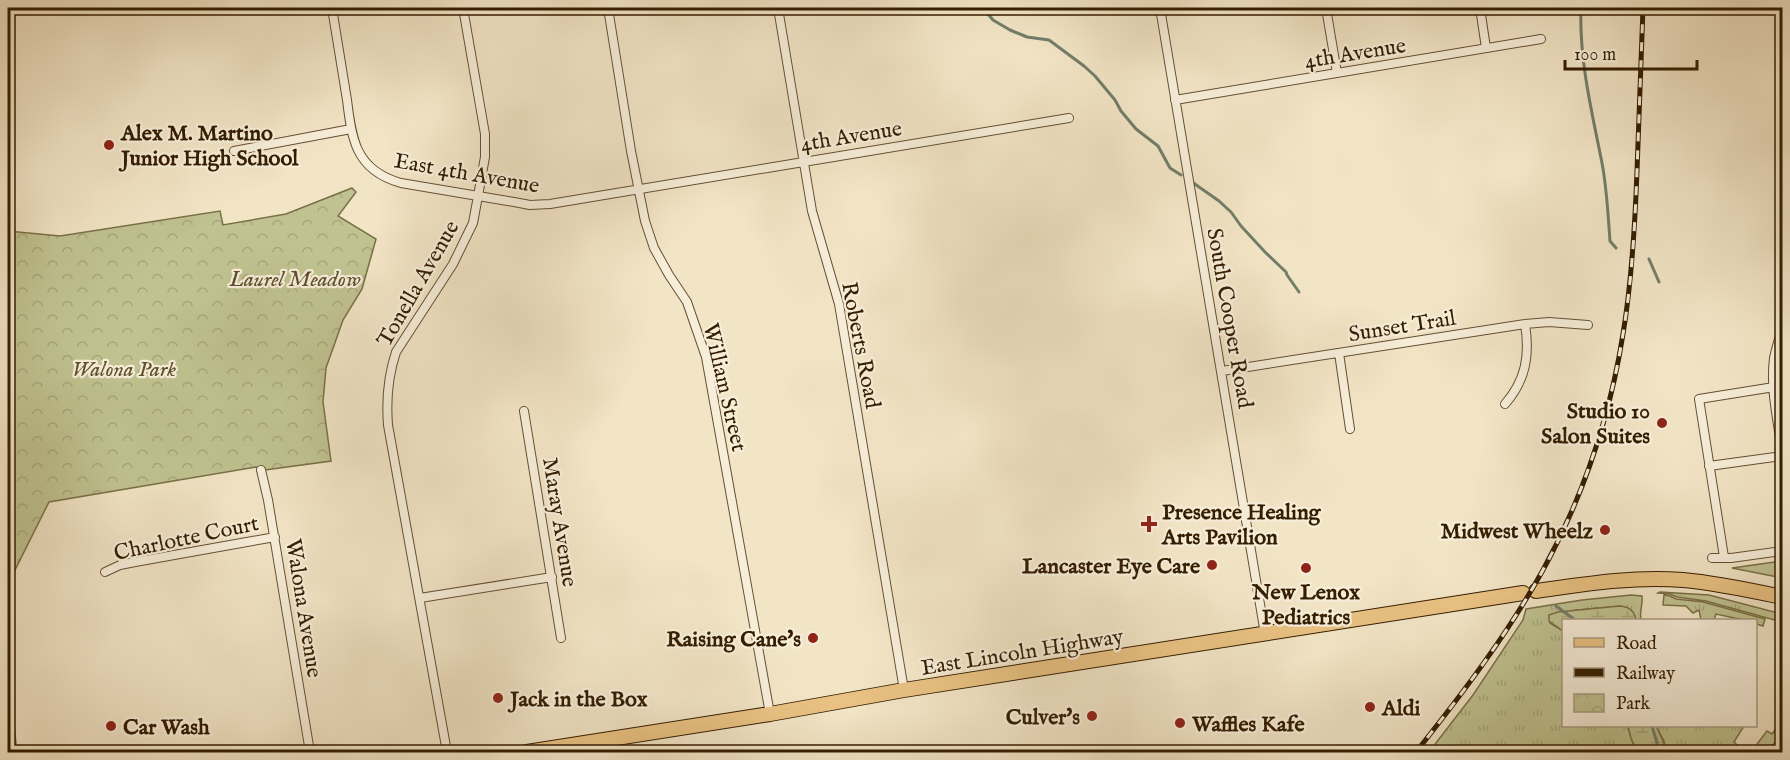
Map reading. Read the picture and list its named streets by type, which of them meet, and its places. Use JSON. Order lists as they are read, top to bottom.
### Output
{
  "streets": {
    "main road": ["East Lincoln Highway"],
    "street": [
      "4th Avenue",
      "East 4th Avenue",
      "Tonella Avenue",
      "South Cooper Road",
      "Sunset Trail",
      "Roberts Road",
      "William Street",
      "Maray Avenue",
      "Charlotte Court",
      "Walona Avenue"
    ]
  },
  "crossings": [
    ["4th Avenue", "East 4th Avenue"],
    ["4th Avenue", "South Cooper Road"],
    ["4th Avenue", "Roberts Road"],
    ["4th Avenue", "William Street"],
    ["East 4th Avenue", "Tonella Avenue"],
    ["East 4th Avenue", "William Street"],
    ["South Cooper Road", "Sunset Trail"],
    ["South Cooper Road", "East Lincoln Highway"],
    ["Roberts Road", "East Lincoln Highway"],
    ["William Street", "East Lincoln Highway"],
    ["Charlotte Court", "Walona Avenue"]
  ],
  "parks": ["Laurel Meadow", "Walona Park"],
  "places": {
    "other": [
      "Alex M. Martino Junior High School",
      "Studio 10 Salon Suites",
      "Midwest Wheelz",
      "Lancaster Eye Care",
      "New Lenox Pediatrics",
      "Raising Cane's",
      "Jack in the Box",
      "Aldi",
      "Culver's",
      "Waffles Kafe",
      "Car Wash"
    ],
    "health": ["Presence Healing Arts Pavilion"]
  },
  "legend": ["Road", "Railway", "Park"],
  "scale_bar": "100 m"
}
